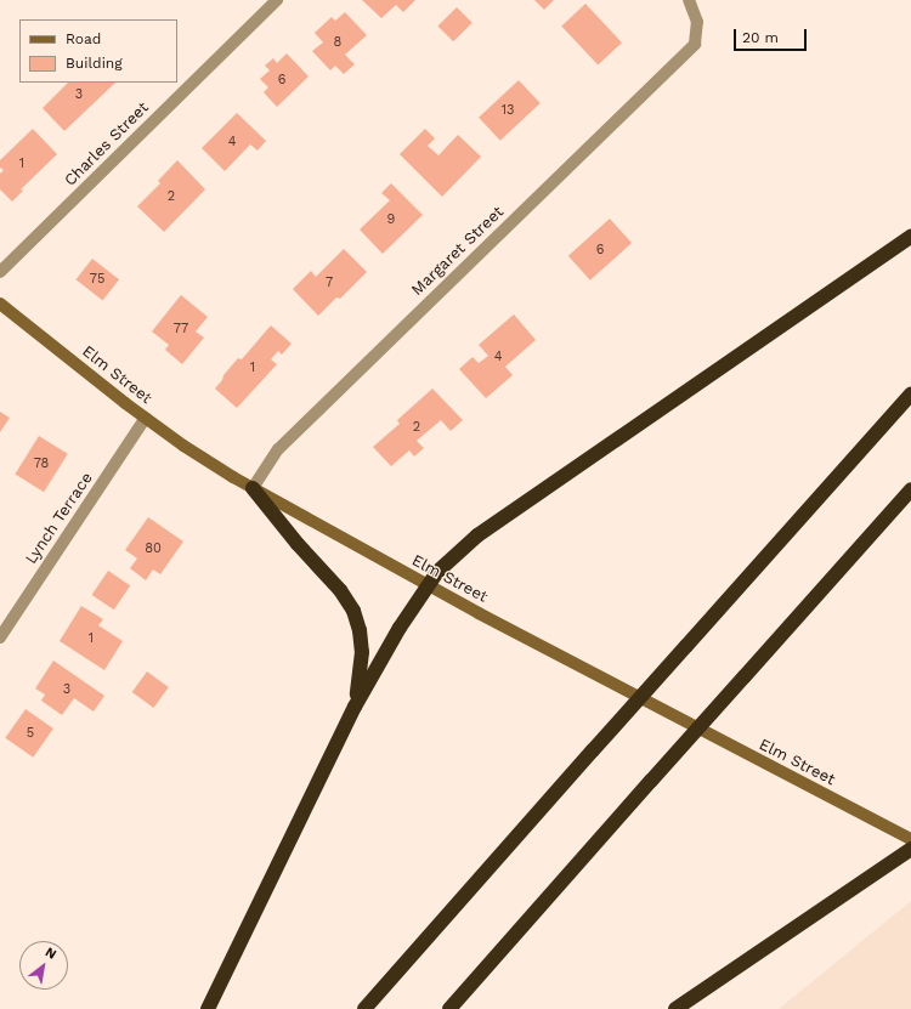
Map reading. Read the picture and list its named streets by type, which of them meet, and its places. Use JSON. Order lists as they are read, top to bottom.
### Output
{
  "streets": {
    "main road": ["Elm Street"],
    "street": ["Charles Street", "Margaret Street", "Lynch Terrace"]
  },
  "crossings": [
    ["Margaret Street", "Elm Street"],
    ["Elm Street", "Lynch Terrace"]
  ],
  "house_numbers": [
    "8",
    "6",
    "3",
    "13",
    "4",
    "1",
    "2",
    "9",
    "6",
    "75",
    "7",
    "77",
    "4",
    "1",
    "2",
    "78",
    "80",
    "1",
    "3",
    "5"
  ],
  "legend": ["Road", "Building"],
  "scale_bar": "20 m",
  "north": "top right"
}
